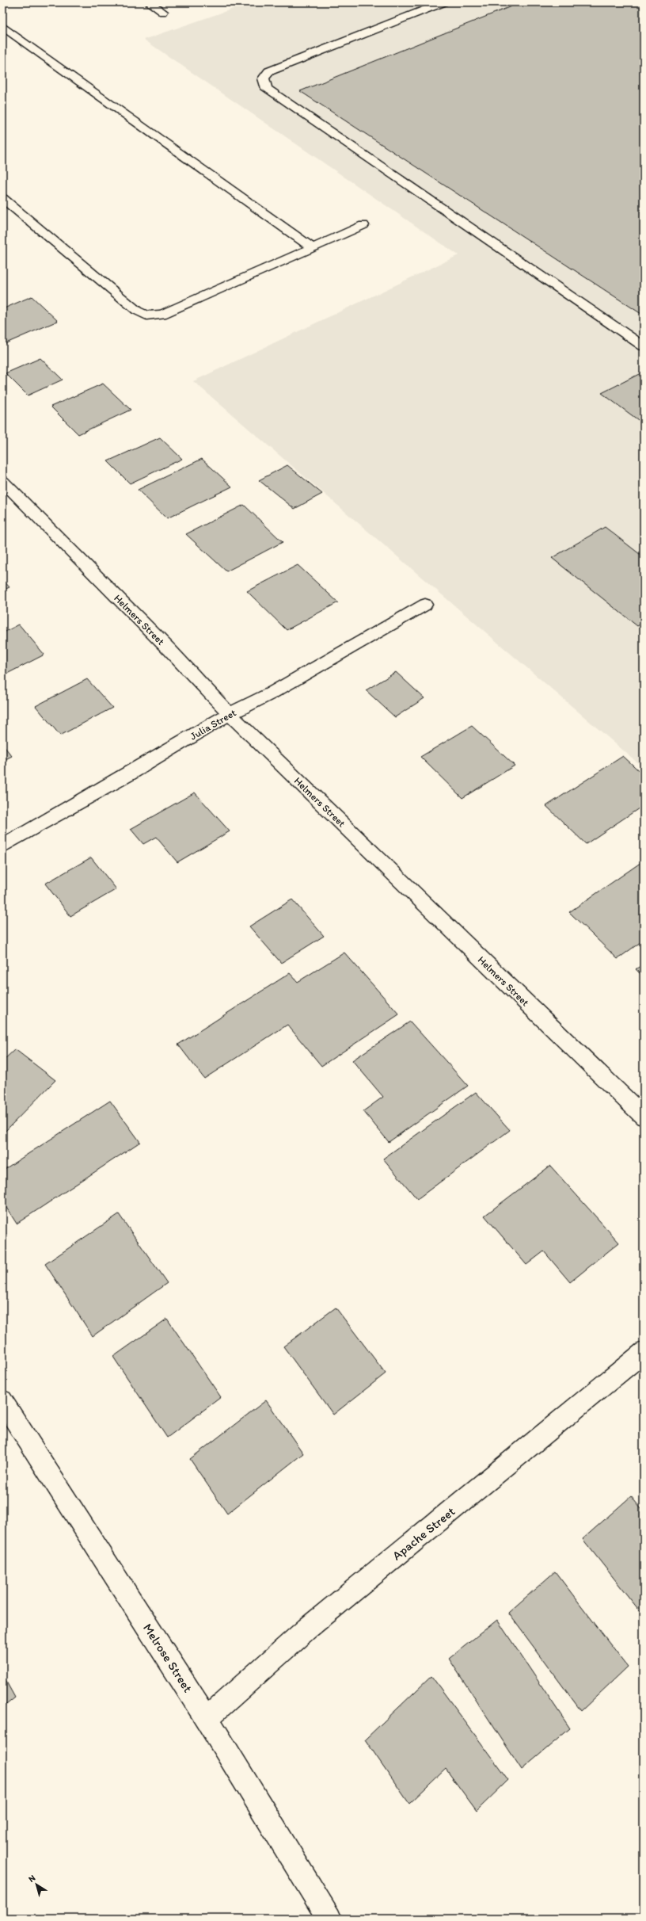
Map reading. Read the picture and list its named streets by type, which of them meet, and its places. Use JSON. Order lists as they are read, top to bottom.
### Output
{
  "streets": {
    "street": [
      "Helmers Street",
      "Julia Street",
      "Apache Street",
      "Melrose Street"
    ]
  },
  "crossings": [
    ["Helmers Street", "Julia Street"],
    ["Apache Street", "Melrose Street"]
  ],
  "north": "top left"
}
